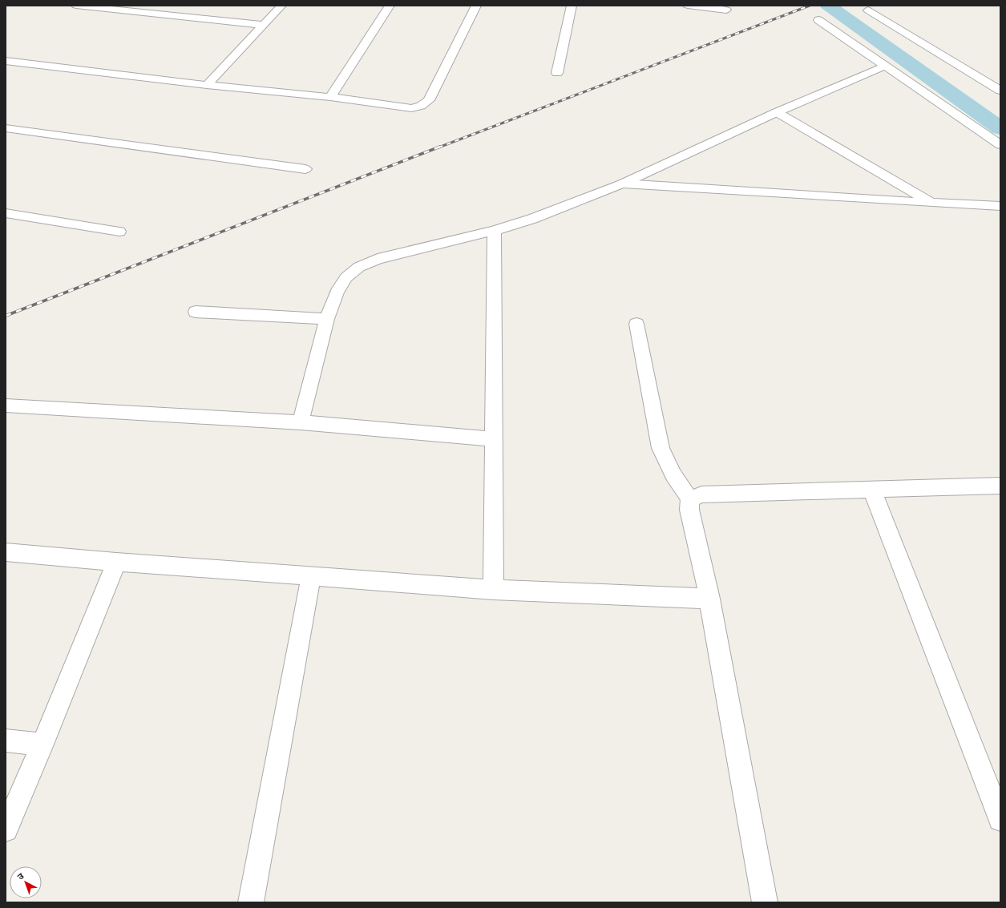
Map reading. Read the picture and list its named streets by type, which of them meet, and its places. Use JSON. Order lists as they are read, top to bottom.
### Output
{
  "north": "top left"
}
